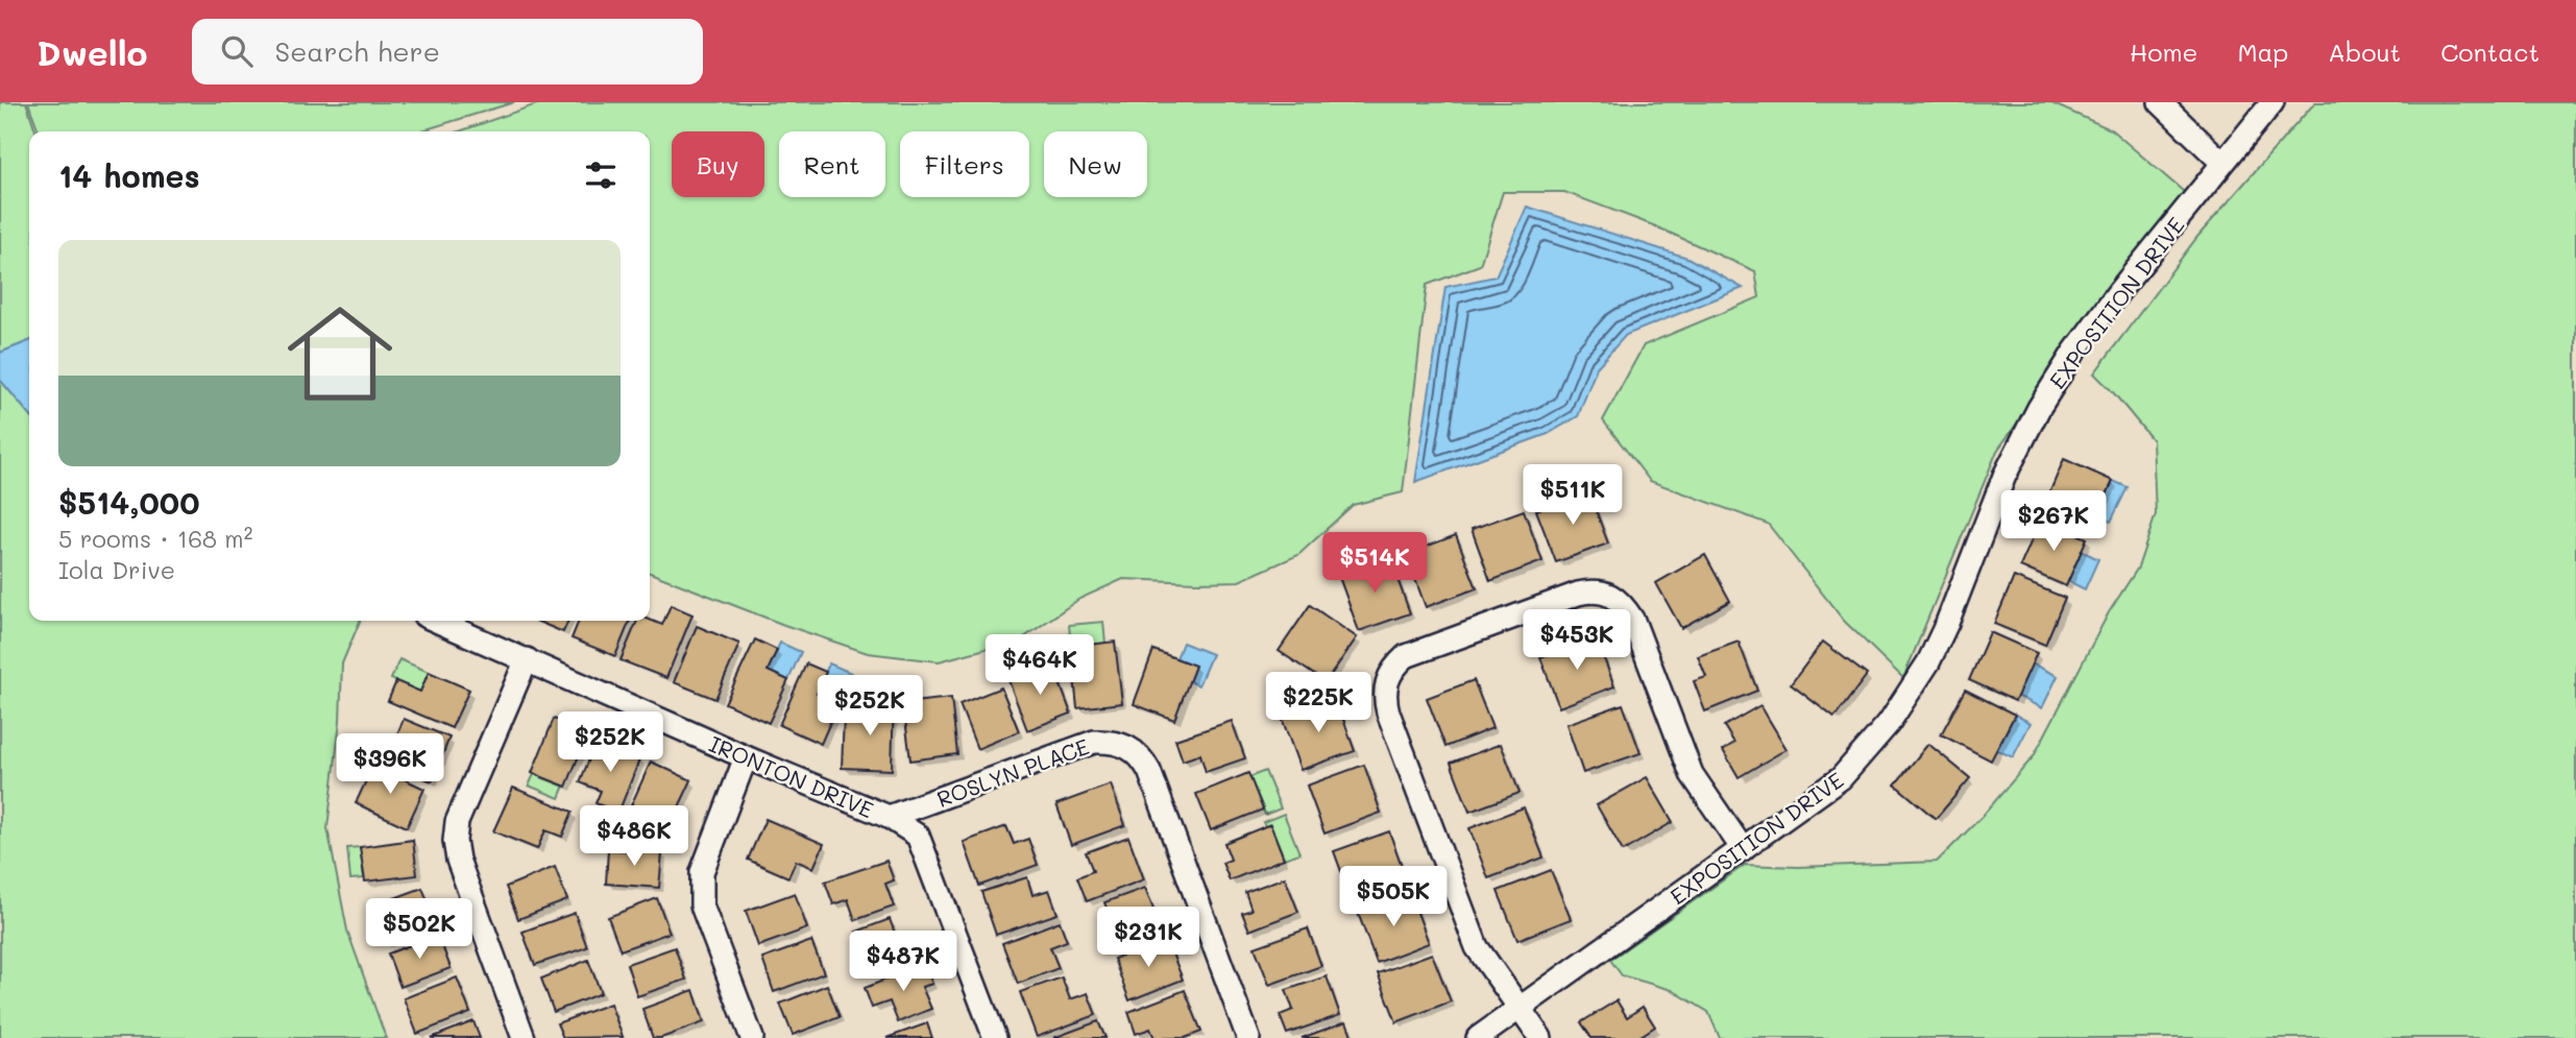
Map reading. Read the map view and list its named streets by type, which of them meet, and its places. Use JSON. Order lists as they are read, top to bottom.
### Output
{
  "streets": {
    "street": ["EXPOSITION DRIVE", "ROSLYN PLACE", "IRONTON DRIVE"]
  },
  "crossings": [
    ["ROSLYN PLACE", "IRONTON DRIVE"]
  ],
  "page": {
    "header": "Dwello",
    "search": "Search here",
    "nav": [
      "Home",
      "Map",
      "About",
      "Contact"
    ],
    "chip": [
      "Buy",
      "Rent",
      "Filters",
      "New"
    ],
    "heading": "14 homes",
    "list": [
      {
        "name": "$514,000",
        "note": "5 rooms · 168 m² · Iola Drive"
      }
    ],
    "price": [
      "$511K",
      "$267K",
      "$514K",
      "$453K",
      "$464K",
      "$225K",
      "$252K",
      "$252K",
      "$396K",
      "$486K",
      "$505K",
      "$502K",
      "$231K",
      "$487K"
    ]
  }
}
